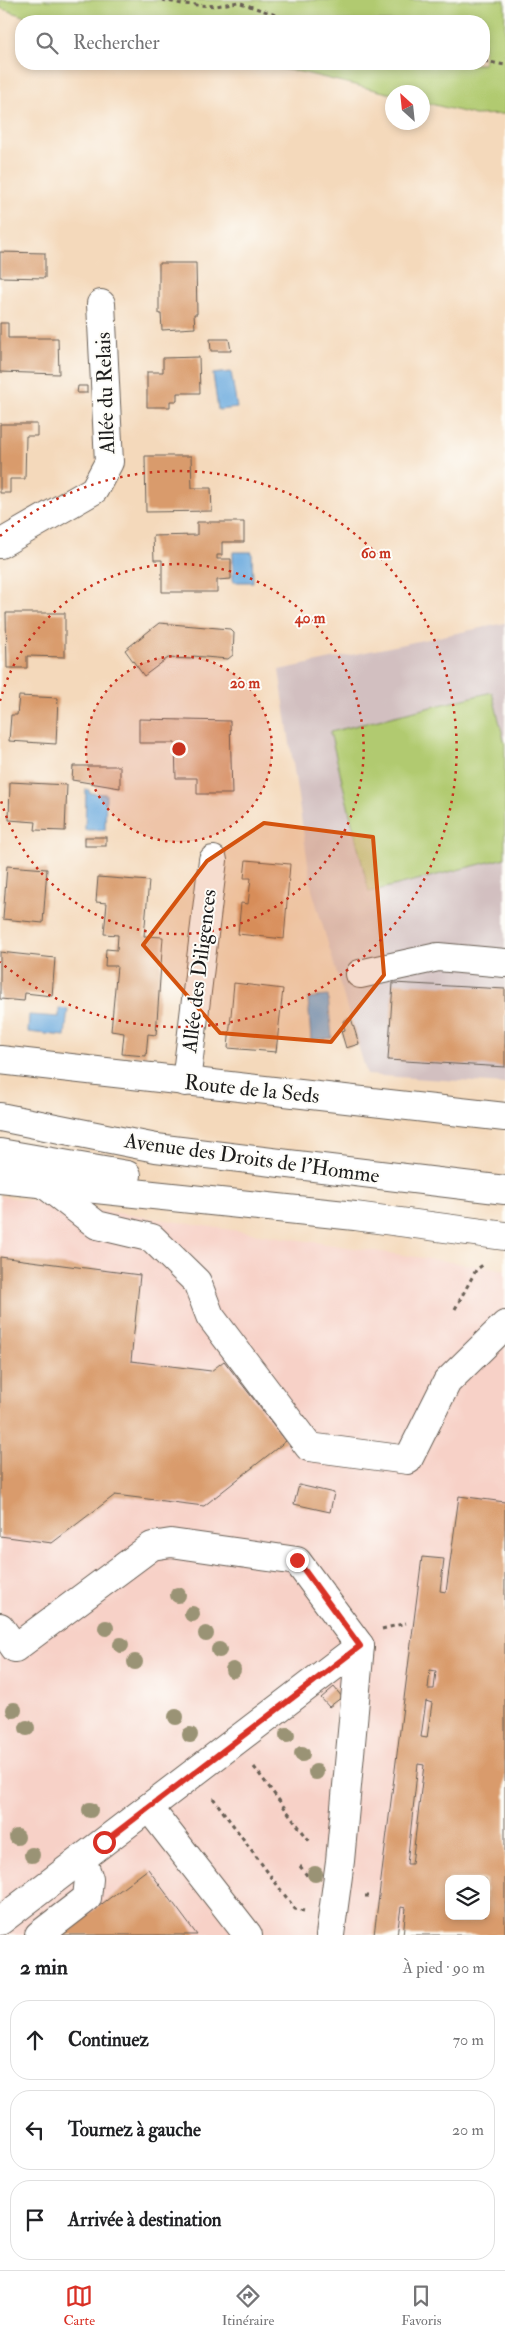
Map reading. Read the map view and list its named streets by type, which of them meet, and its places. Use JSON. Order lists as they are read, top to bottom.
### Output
{
  "streets": {
    "main road": [
      "Allée du Relais",
      "Allée des Diligences",
      "Route de la Seds",
      "Avenue des Droits de l'Homme"
    ]
  },
  "crossings": [
    ["Allée des Diligences", "Route de la Seds"]
  ],
  "north": "top left",
  "page": {
    "search": "Rechercher",
    "heading": ["2 min", "À pied · 90 m"],
    "list": [
      ["Continuez", "70 m"],
      ["Tournez à gauche", "20 m"],
      "Arrivée à destination"
    ],
    "nav": ["Carte", "Itinéraire", "Favoris"]
  },
  "rings": ["60 m", "40 m", "20 m"]
}
